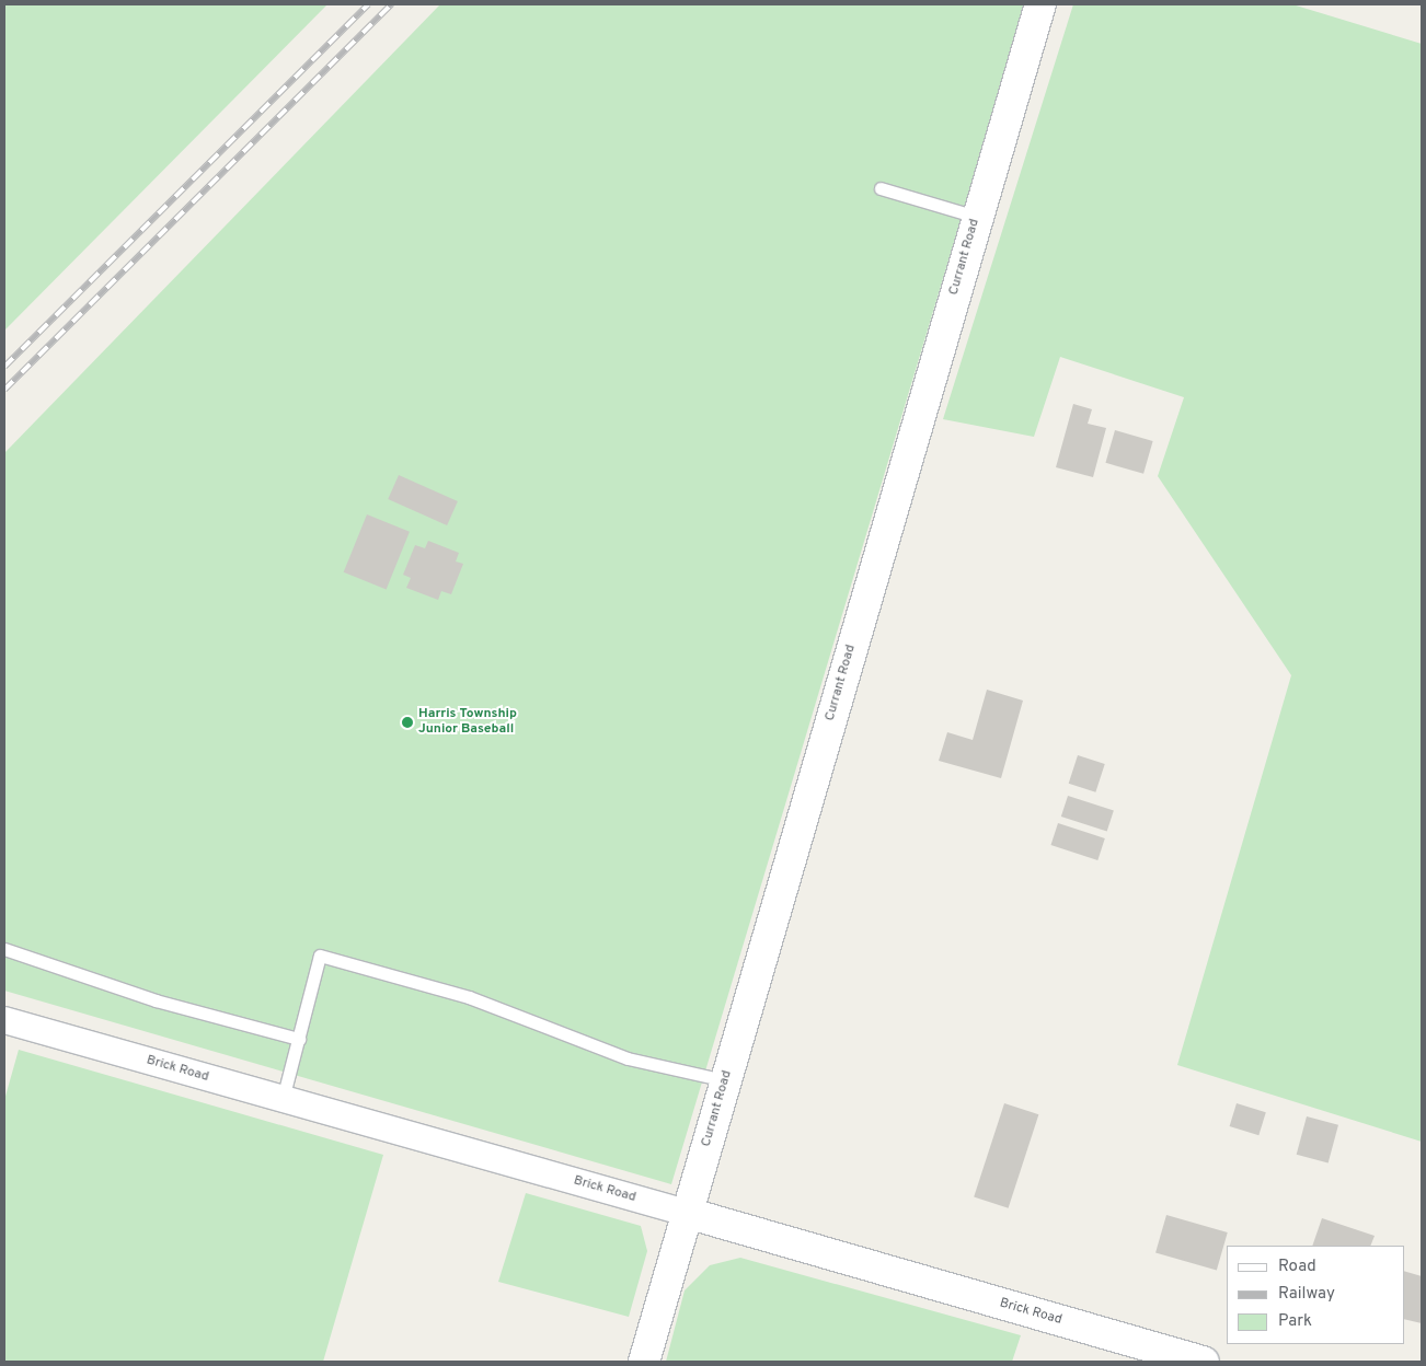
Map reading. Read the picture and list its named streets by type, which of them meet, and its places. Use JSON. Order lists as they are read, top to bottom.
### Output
{
  "streets": {
    "street": ["Currant Road", "Brick Road"]
  },
  "crossings": [
    ["Currant Road", "Brick Road"]
  ],
  "places": ["Harris Township Junior Baseball"],
  "legend": ["Road", "Railway", "Park"]
}
